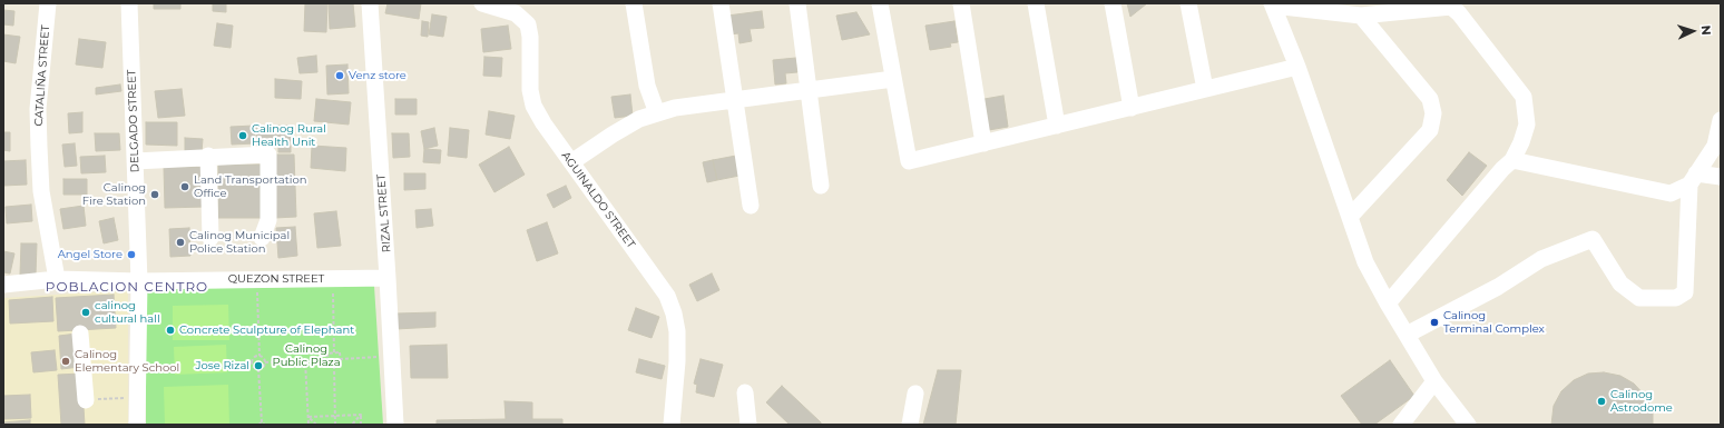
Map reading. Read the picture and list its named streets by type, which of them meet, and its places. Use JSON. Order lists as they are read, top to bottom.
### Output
{
  "streets": {
    "street": [
      "CATALIÑA STREET",
      "DELGADO STREET",
      "AGUINALDO STREET",
      "RIZAL STREET",
      "QUEZON STREET"
    ]
  },
  "crossings": [
    ["CATALIÑA STREET", "QUEZON STREET"],
    ["DELGADO STREET", "QUEZON STREET"],
    ["RIZAL STREET", "QUEZON STREET"]
  ],
  "districts": ["POBLACION CENTRO"],
  "parks": ["Calinog Public Plaza"],
  "places": [
    "Venz store",
    "Calinog Rural Health Unit",
    "Land Transportation Office",
    "Calinog Fire Station",
    "Calinog Municipal Police Station",
    "Angel Store",
    "calinog cultural hall",
    "Calinog Terminal Complex",
    "Concrete Sculpture of Elephant",
    "Calinog Elementary School",
    "Jose Rizal",
    "Calinog Astrodome"
  ],
  "north": "right"
}
